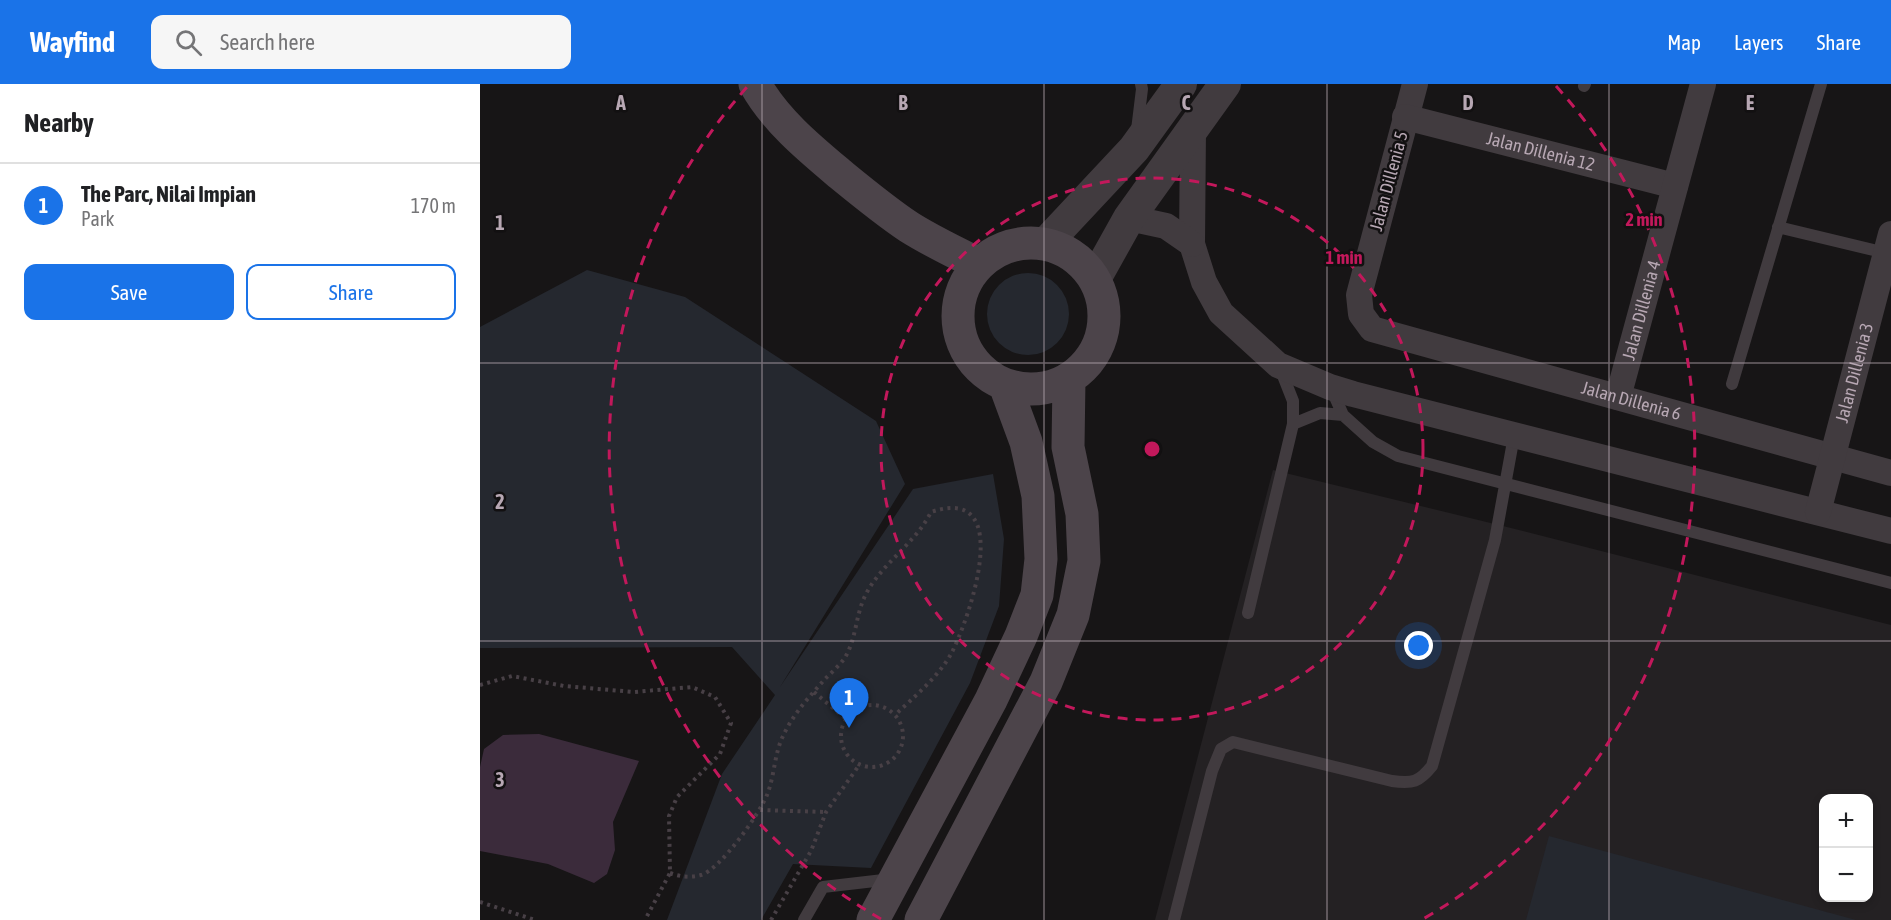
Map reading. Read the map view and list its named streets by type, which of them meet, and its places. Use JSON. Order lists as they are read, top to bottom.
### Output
{
  "streets": {
    "street": [
      "Jalan Dillenia 12",
      "Jalan Dillenia 5",
      "Jalan Dillenia 4",
      "Jalan Dillenia 3",
      "Jalan Dillenia 6"
    ]
  },
  "crossings": [
    ["Jalan Dillenia 12", "Jalan Dillenia 5"],
    ["Jalan Dillenia 12", "Jalan Dillenia 4"],
    ["Jalan Dillenia 5", "Jalan Dillenia 6"],
    ["Jalan Dillenia 4", "Jalan Dillenia 6"],
    ["Jalan Dillenia 3", "Jalan Dillenia 6"]
  ],
  "page": {
    "header": "Wayfind",
    "search": "Search here",
    "nav": ["Map", "Layers", "Share"],
    "heading": "Nearby",
    "list": [
      {
        "mark": "1",
        "name": "The Parc, Nilai Impian",
        "note": "Park",
        "value": "170 m"
      }
    ],
    "buttons": ["Save", "Share"],
    "pins": "1",
    "map_buttons": ["+", "−"]
  },
  "grid": {
    "columns": [
      "A",
      "B",
      "C",
      "D",
      "E"
    ],
    "rows": ["1", "2", "3"]
  },
  "rings": ["2 min", "1 min"]
}
